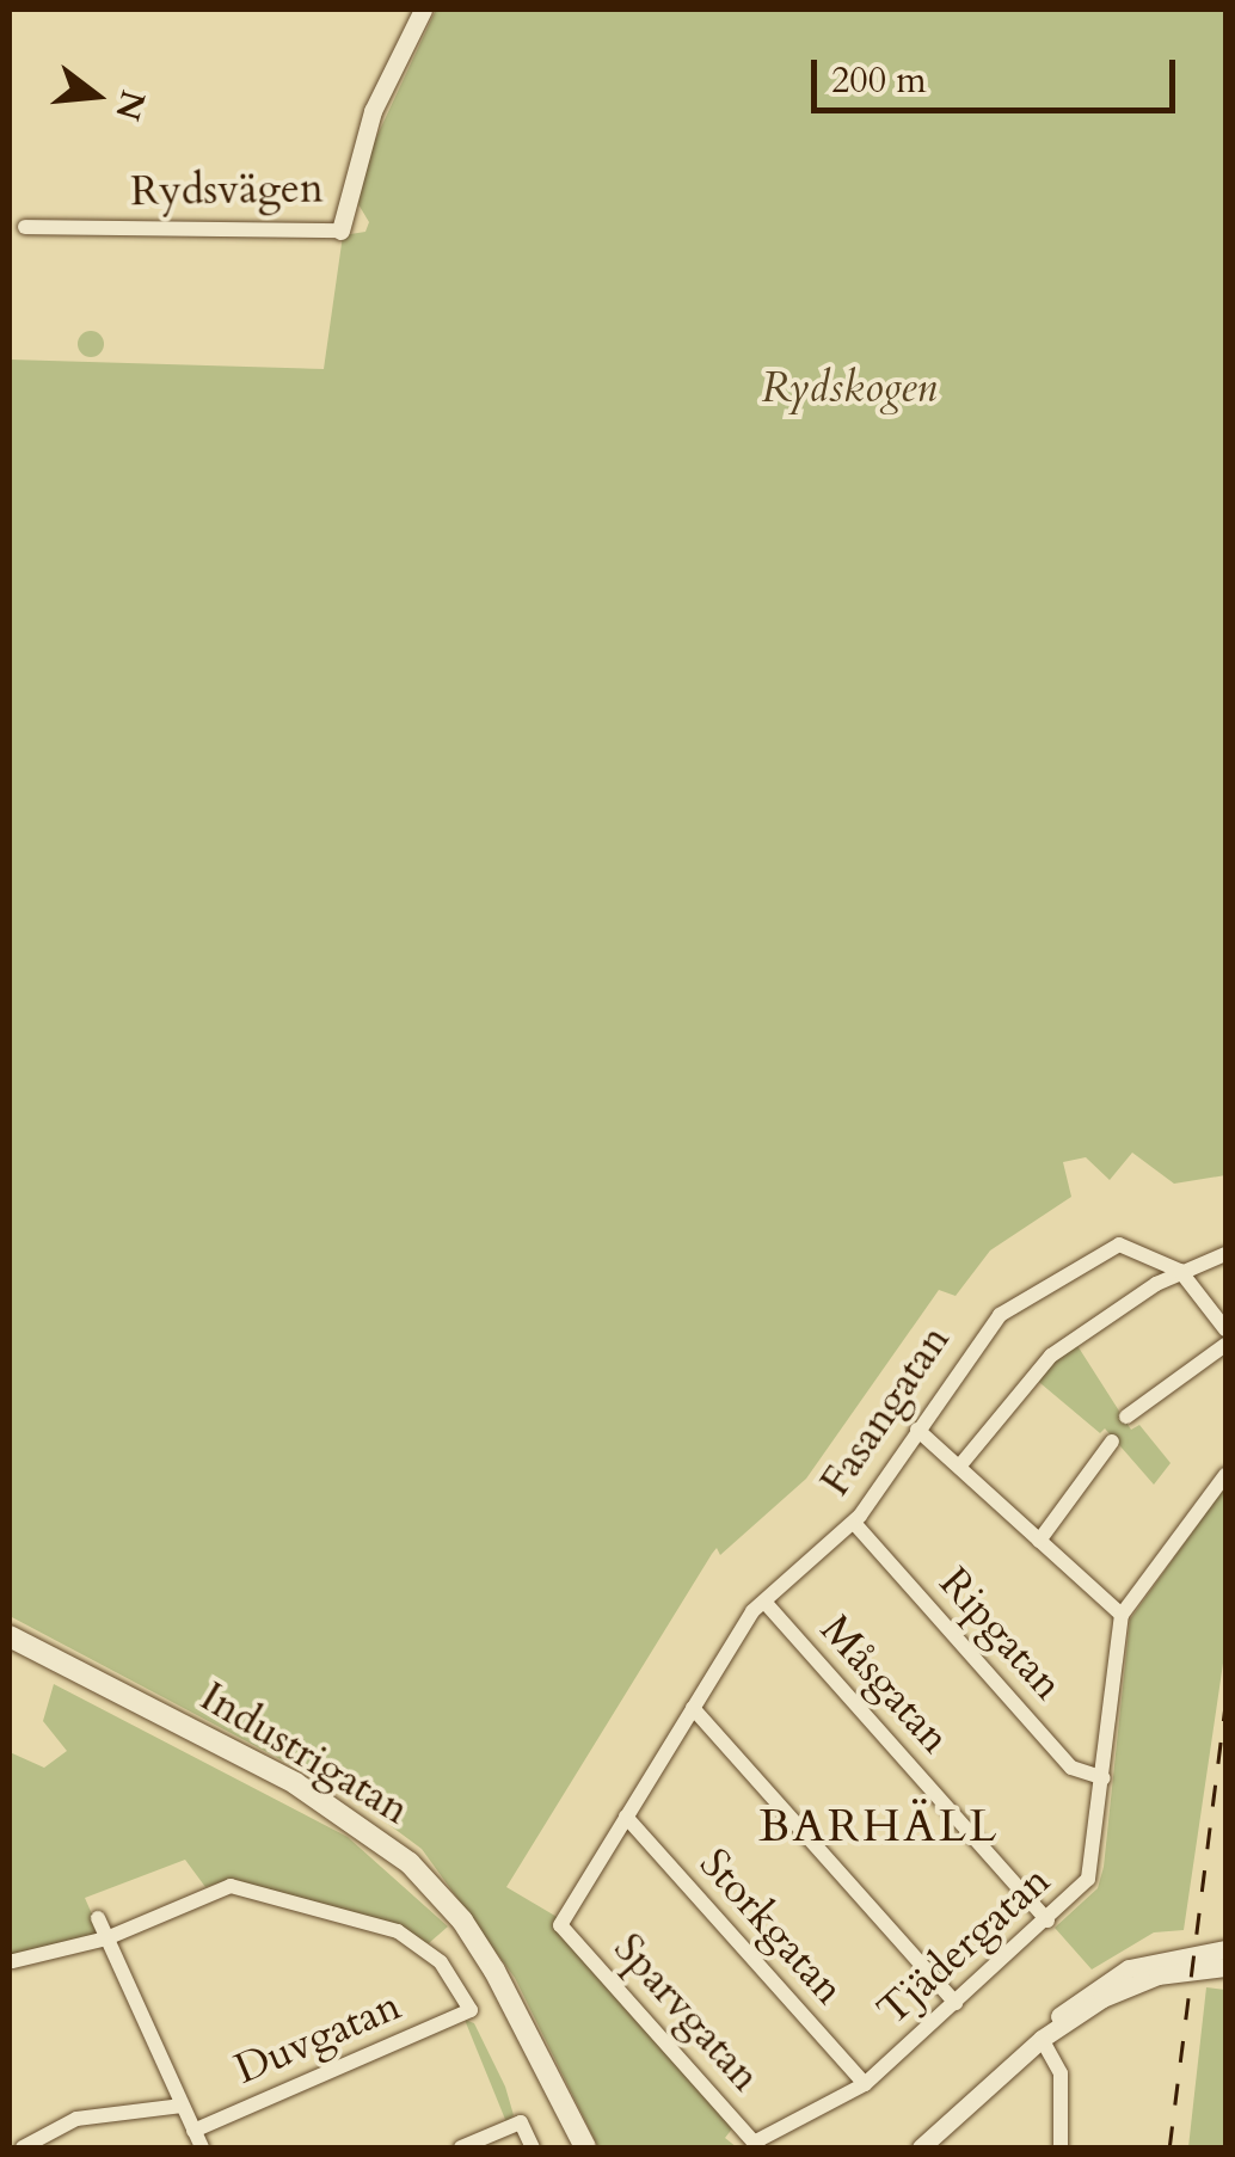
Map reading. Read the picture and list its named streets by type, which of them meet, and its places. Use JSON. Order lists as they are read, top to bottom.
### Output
{
  "streets": {
    "main road": ["Industrigatan"],
    "street": [
      "Rydsvägen",
      "Fasangatan",
      "Ripgatan",
      "Måsgatan",
      "Storkgatan",
      "Tjädergatan",
      "Sparvgatan",
      "Duvgatan"
    ]
  },
  "crossings": [
    ["Fasangatan", "Ripgatan"],
    ["Fasangatan", "Måsgatan"],
    ["Fasangatan", "Storkgatan"],
    ["Fasangatan", "Sparvgatan"],
    ["Ripgatan", "Tjädergatan"],
    ["Måsgatan", "Tjädergatan"],
    ["Storkgatan", "Tjädergatan"],
    ["Tjädergatan", "Sparvgatan"]
  ],
  "districts": ["BARHÄLL"],
  "parks": ["Rydskogen"],
  "scale_bar": "200 m",
  "north": "right"
}
